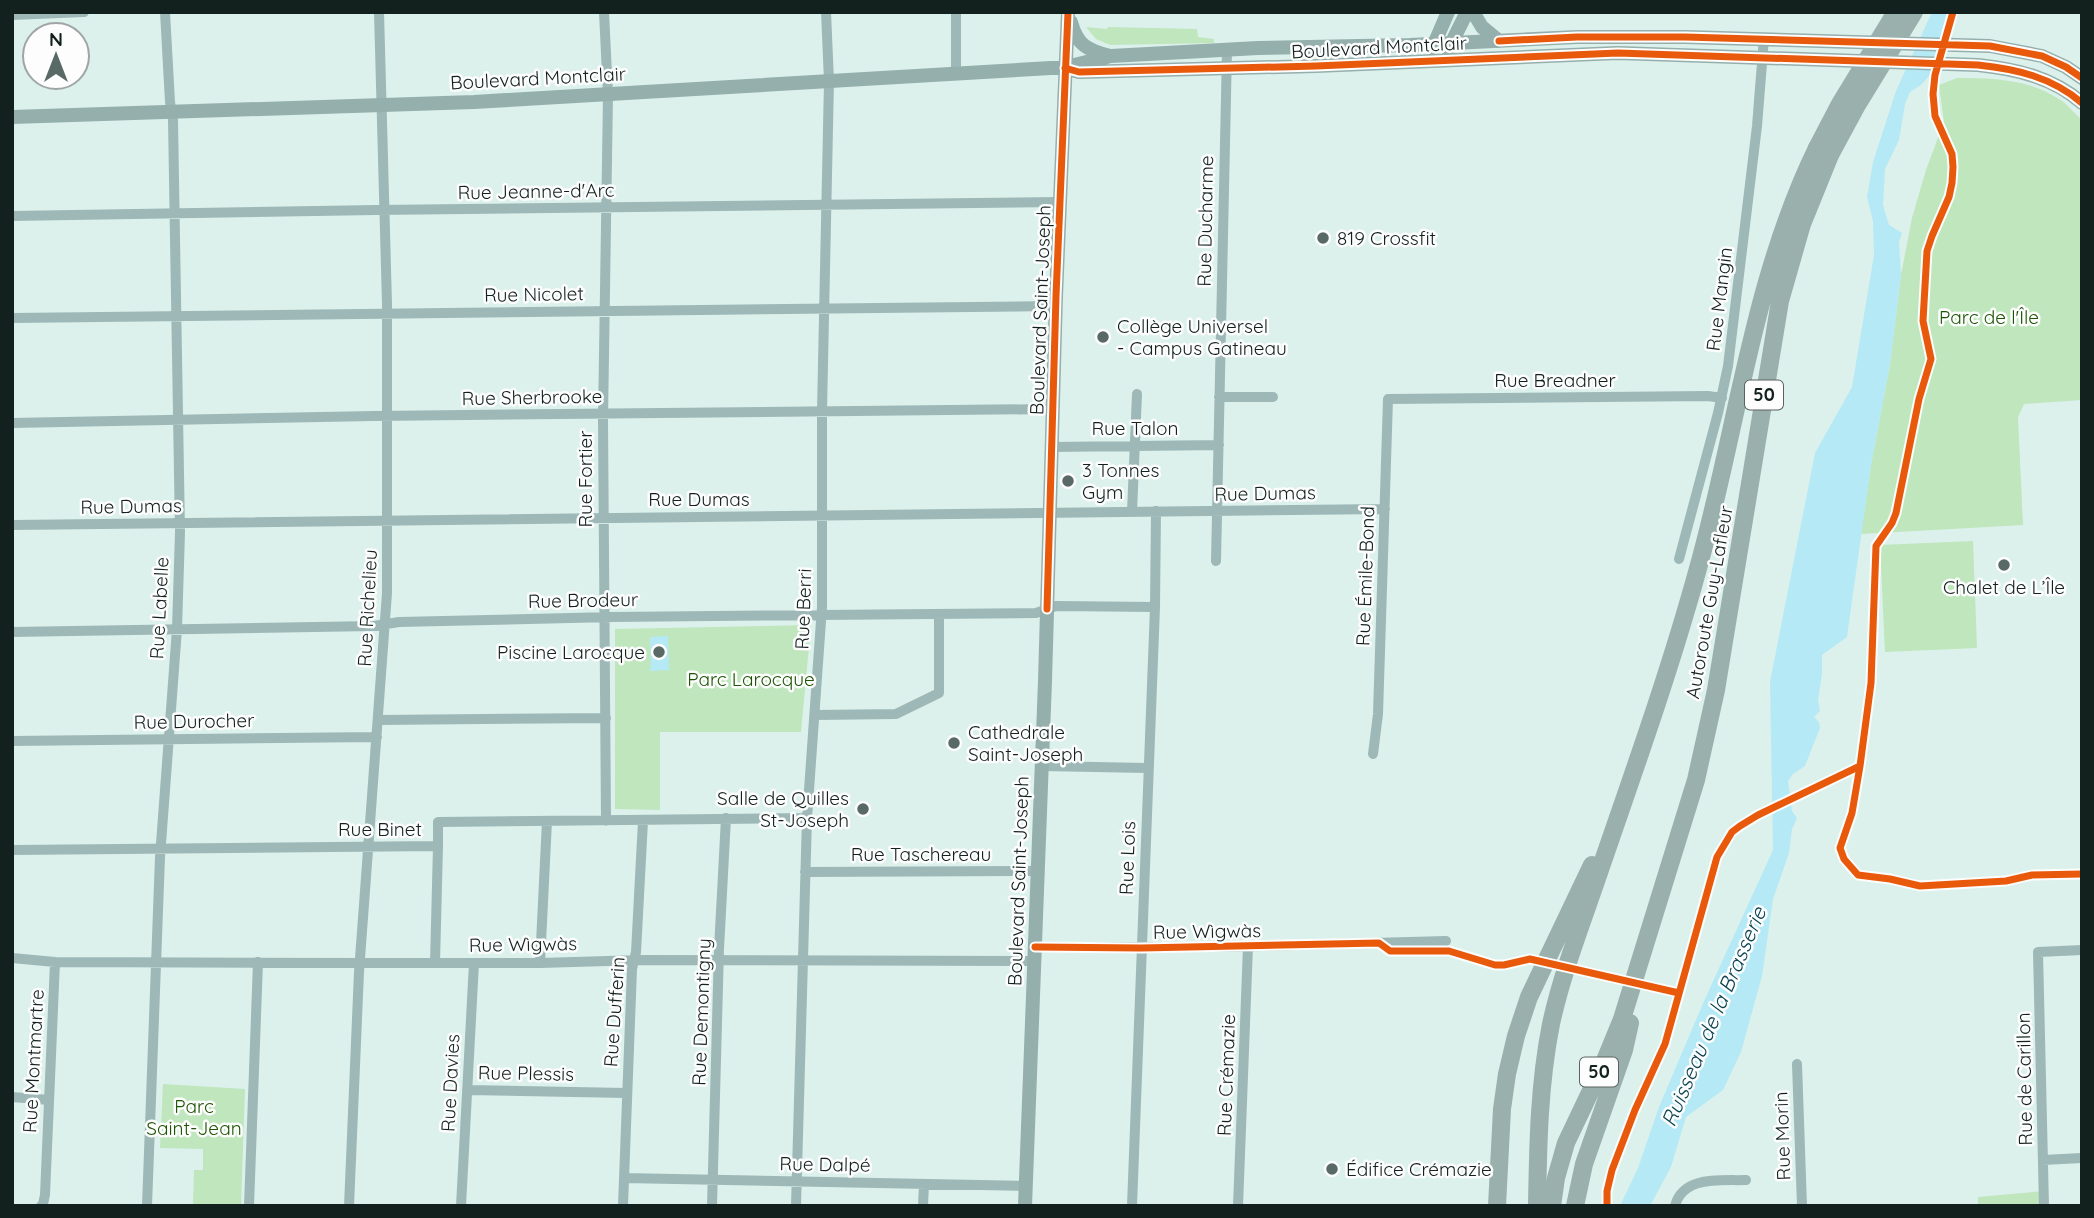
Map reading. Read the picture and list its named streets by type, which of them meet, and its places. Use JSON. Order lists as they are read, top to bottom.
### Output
{
  "streets": {
    "highway": ["50", "Autoroute Guy-Lafleur"],
    "main road": ["Boulevard Montclair", "Boulevard Saint-Joseph"],
    "street": [
      "Rue Jeanne-d'Arc",
      "Rue Ducharme",
      "Rue Nicolet",
      "Rue Mangin",
      "Rue Breadner",
      "Rue Sherbrooke",
      "Rue Talon",
      "Rue Fortier",
      "Rue Dumas",
      "Rue Émile-Bond",
      "Rue Brodeur",
      "Rue Labelle",
      "Rue Richelieu",
      "Rue Berri",
      "Rue Durocher",
      "Rue Binet",
      "Rue Taschereau",
      "Rue Lois",
      "Rue Wìgwàs",
      "Rue Dufferin",
      "Rue Demontigny",
      "Rue Montmartre",
      "Rue Plessis",
      "Rue Crémazie",
      "Rue de Carillon",
      "Rue Davies",
      "Rue Morin",
      "Rue Dalpé"
    ]
  },
  "crossings": [
    ["Boulevard Montclair", "Rue Ducharme"],
    ["Boulevard Montclair", "Rue Mangin"],
    ["Boulevard Montclair", "Boulevard Saint-Joseph"],
    ["Boulevard Montclair", "Rue Fortier"],
    ["Boulevard Montclair", "Rue Labelle"],
    ["Boulevard Montclair", "Rue Richelieu"],
    ["Boulevard Montclair", "Rue Berri"],
    ["Rue Jeanne-d'Arc", "Boulevard Saint-Joseph"],
    ["Rue Jeanne-d'Arc", "Rue Fortier"],
    ["Rue Jeanne-d'Arc", "Rue Labelle"],
    ["Rue Jeanne-d'Arc", "Rue Richelieu"],
    ["Rue Jeanne-d'Arc", "Rue Berri"],
    ["Rue Ducharme", "Rue Talon"],
    ["Rue Ducharme", "Rue Dumas"],
    ["Rue Nicolet", "Boulevard Saint-Joseph"],
    ["Rue Nicolet", "Rue Fortier"],
    ["Rue Nicolet", "Rue Labelle"],
    ["Rue Nicolet", "Rue Richelieu"],
    ["Rue Nicolet", "Rue Berri"],
    ["Rue Mangin", "Rue Breadner"],
    ["Boulevard Saint-Joseph", "Rue Sherbrooke"],
    ["Boulevard Saint-Joseph", "Rue Talon"],
    ["Boulevard Saint-Joseph", "Rue Dumas"],
    ["Boulevard Saint-Joseph", "Rue Brodeur"],
    ["Boulevard Saint-Joseph", "Rue Taschereau"],
    ["Boulevard Saint-Joseph", "Rue Wìgwàs"],
    ["Boulevard Saint-Joseph", "Rue Dalpé"],
    ["Rue Breadner", "Rue Émile-Bond"],
    ["Rue Sherbrooke", "Rue Fortier"],
    ["Rue Sherbrooke", "Rue Labelle"],
    ["Rue Sherbrooke", "Rue Richelieu"],
    ["Rue Sherbrooke", "Rue Berri"],
    ["Rue Fortier", "Rue Dumas"],
    ["Rue Fortier", "Rue Brodeur"],
    ["Rue Fortier", "Rue Binet"],
    ["Rue Dumas", "Rue Émile-Bond"],
    ["Rue Dumas", "Rue Labelle"],
    ["Rue Dumas", "Rue Richelieu"],
    ["Rue Dumas", "Rue Berri"],
    ["Rue Dumas", "Rue Lois"],
    ["Rue Brodeur", "Rue Labelle"],
    ["Rue Brodeur", "Rue Richelieu"],
    ["Rue Brodeur", "Rue Berri"],
    ["Rue Brodeur", "Rue Lois"],
    ["Rue Labelle", "Rue Durocher"],
    ["Rue Labelle", "Rue Binet"],
    ["Rue Labelle", "Rue Wìgwàs"],
    ["Rue Richelieu", "Rue Durocher"],
    ["Rue Richelieu", "Rue Binet"],
    ["Rue Richelieu", "Rue Wìgwàs"],
    ["Rue Berri", "Rue Binet"],
    ["Rue Berri", "Rue Taschereau"],
    ["Rue Berri", "Rue Wìgwàs"],
    ["Rue Berri", "Rue Dalpé"],
    ["Rue Binet", "Rue Dufferin"],
    ["Rue Binet", "Rue Demontigny"],
    ["Rue Lois", "Rue Wìgwàs"],
    ["Rue Wìgwàs", "Rue Dufferin"],
    ["Rue Wìgwàs", "Rue Demontigny"],
    ["Rue Wìgwàs", "Rue Montmartre"],
    ["Rue Wìgwàs", "Rue Crémazie"],
    ["Rue Wìgwàs", "Rue Davies"],
    ["Rue Dufferin", "Rue Plessis"],
    ["Rue Dufferin", "Rue Dalpé"],
    ["Rue Demontigny", "Rue Dalpé"],
    ["Rue Plessis", "Rue Davies"]
  ],
  "water": ["Ruisseau de la Brasserie"],
  "parks": ["Parc de l'Île", "Parc Larocque", "Parc Saint-Jean"],
  "places": [
    "819 Crossfit",
    "Collège Universel - Campus Gatineau",
    "3 Tonnes Gym",
    "Chalet de L’Île",
    "Piscine Larocque",
    "Cathedrale Saint-Joseph",
    "Salle de Quilles St-Joseph",
    "Édifice Crémazie"
  ],
  "north": "top"
}
